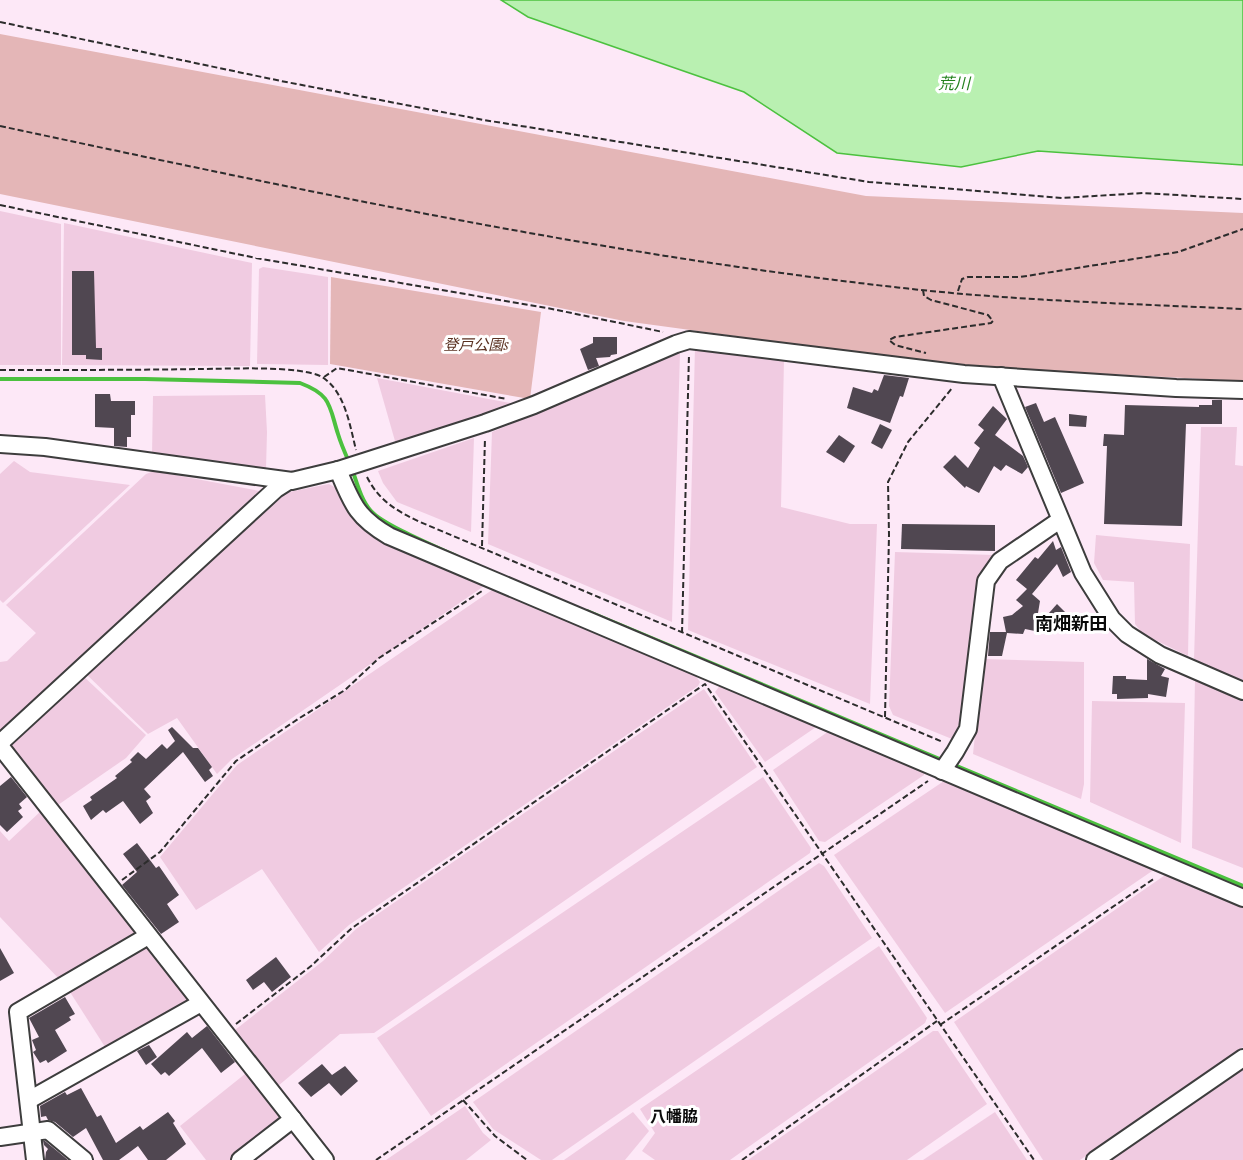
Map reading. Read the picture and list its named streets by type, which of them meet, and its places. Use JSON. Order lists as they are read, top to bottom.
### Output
{
  "districts": ["南畑新田", "八幡脇"],
  "water": ["荒川"],
  "parks": ["登戸公園s"]
}
